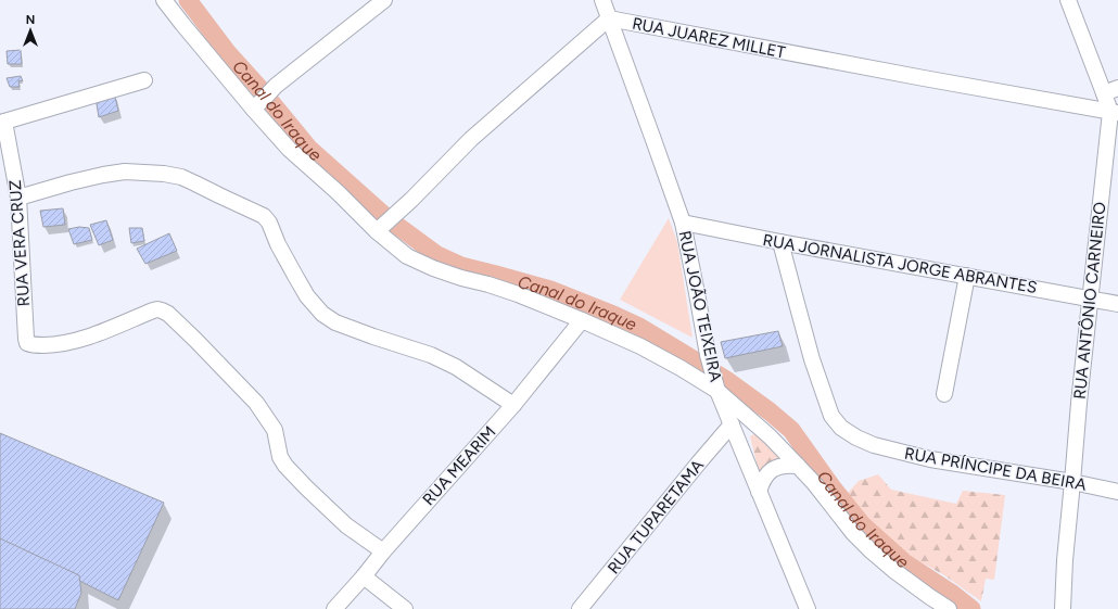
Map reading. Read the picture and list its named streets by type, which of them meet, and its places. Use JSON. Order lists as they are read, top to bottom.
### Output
{
  "streets": {
    "street": [
      "RUA JUAREZ MILLET",
      "RUA VERA CRUZ",
      "RUA JORNALISTA JORGE ABRANTES",
      "RUA ANTÔNIO CARNEIRO",
      "RUA JOÃO TEIXEIRA",
      "RUA MEARIM",
      "RUA PRÍNCIPE DA BEIRA",
      "RUA TUPARETAMA"
    ]
  },
  "crossings": [
    ["RUA JUAREZ MILLET", "RUA ANTÔNIO CARNEIRO"],
    ["RUA JUAREZ MILLET", "RUA JOÃO TEIXEIRA"],
    ["RUA VERA CRUZ", "RUA MEARIM"],
    ["RUA JORNALISTA JORGE ABRANTES", "RUA ANTÔNIO CARNEIRO"],
    ["RUA JORNALISTA JORGE ABRANTES", "RUA JOÃO TEIXEIRA"],
    ["RUA JORNALISTA JORGE ABRANTES", "RUA PRÍNCIPE DA BEIRA"],
    ["RUA ANTÔNIO CARNEIRO", "RUA PRÍNCIPE DA BEIRA"],
    ["RUA JOÃO TEIXEIRA", "RUA TUPARETAMA"]
  ],
  "water": ["Canal do Iraque"],
  "north": "top"
}
